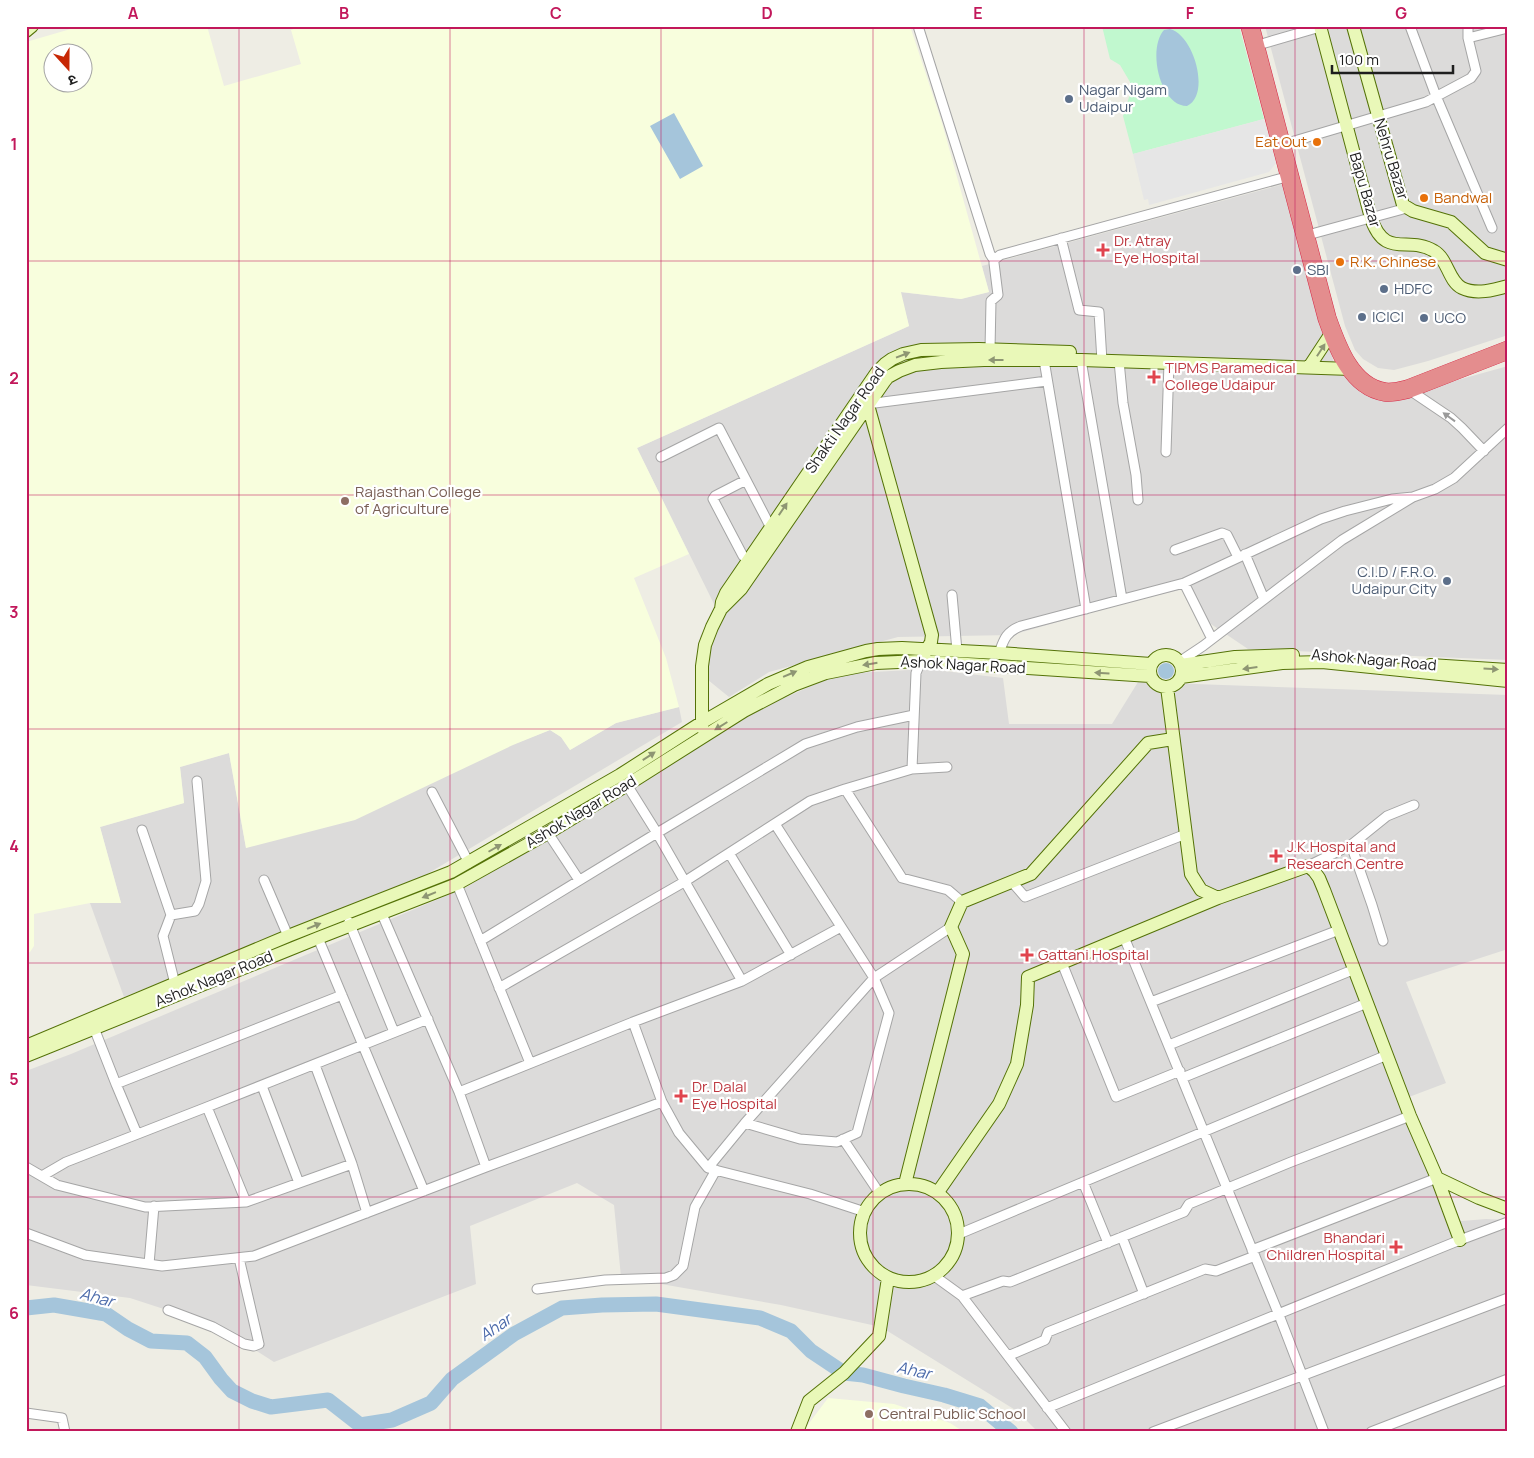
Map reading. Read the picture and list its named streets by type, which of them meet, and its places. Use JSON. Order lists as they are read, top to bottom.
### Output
{
  "streets": {
    "street": [
      "Nehru Bazar",
      "Bapu Bazar",
      "Shakti Nagar Road",
      "Ashok Nagar Road"
    ]
  },
  "crossings": [
    ["Shakti Nagar Road", "Ashok Nagar Road"]
  ],
  "water": ["Ahar"],
  "places": {
    "other": [
      "Nagar Nigam Udaipur",
      "Eat Out",
      "Bandwal",
      "R.K. Chinese",
      "SBI",
      "HDFC",
      "ICICI",
      "UCO",
      "Rajasthan College of Agriculture",
      "C.I.D / F.R.O. Udaipur City",
      "Central Public School"
    ],
    "health": [
      "Dr. Atray Eye Hospital",
      "TIPMS Paramedical College Udaipur",
      "J.K.Hospital and Research Centre",
      "Gattani Hospital",
      "Dr. Dalal Eye Hospital",
      "Bhandari Children Hospital"
    ]
  },
  "scale_bar": "100 m",
  "north": "bottom",
  "grid": {
    "columns": [
      "A",
      "B",
      "C",
      "D",
      "E",
      "F",
      "G"
    ],
    "rows": [
      "1",
      "2",
      "3",
      "4",
      "5",
      "6"
    ]
  }
}
